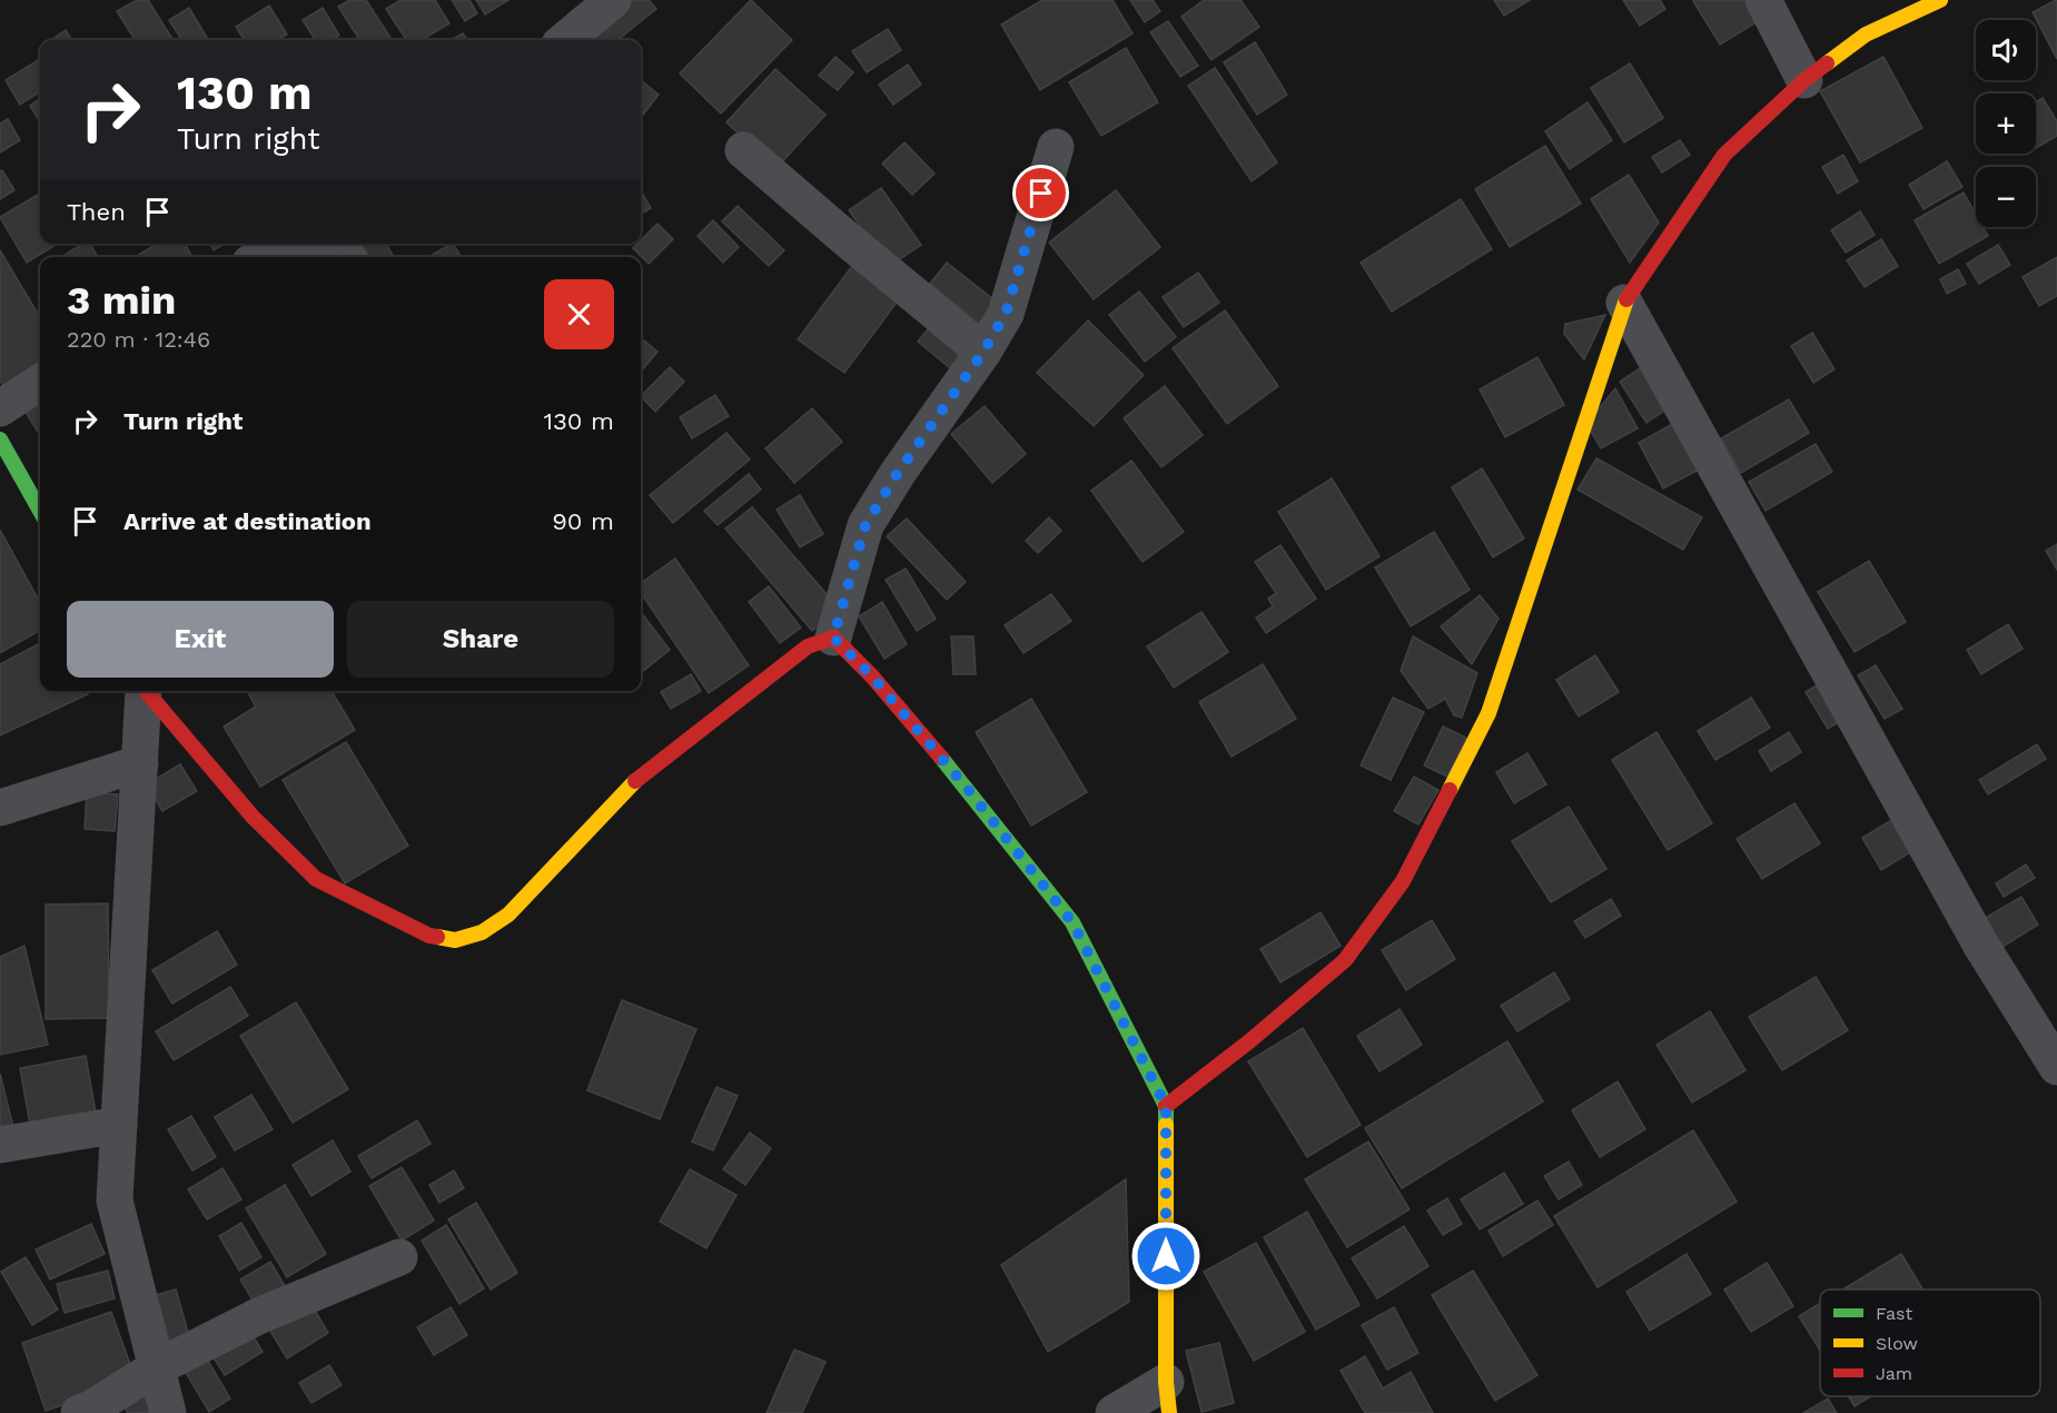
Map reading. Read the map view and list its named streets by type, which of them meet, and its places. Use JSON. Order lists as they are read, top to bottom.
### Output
{
  "legend": ["Fast", "Slow", "Jam"],
  "page": {
    "map_buttons": ["+", "−"],
    "turn": ["130 m", "Turn right"],
    "then": "Then",
    "heading": ["3 min", "220 m · 12:46"],
    "list": [
      {
        "name": "Turn right",
        "value": "130 m"
      },
      {
        "name": "Arrive at destination",
        "value": "90 m"
      }
    ],
    "buttons": ["Exit", "Share"]
  }
}
